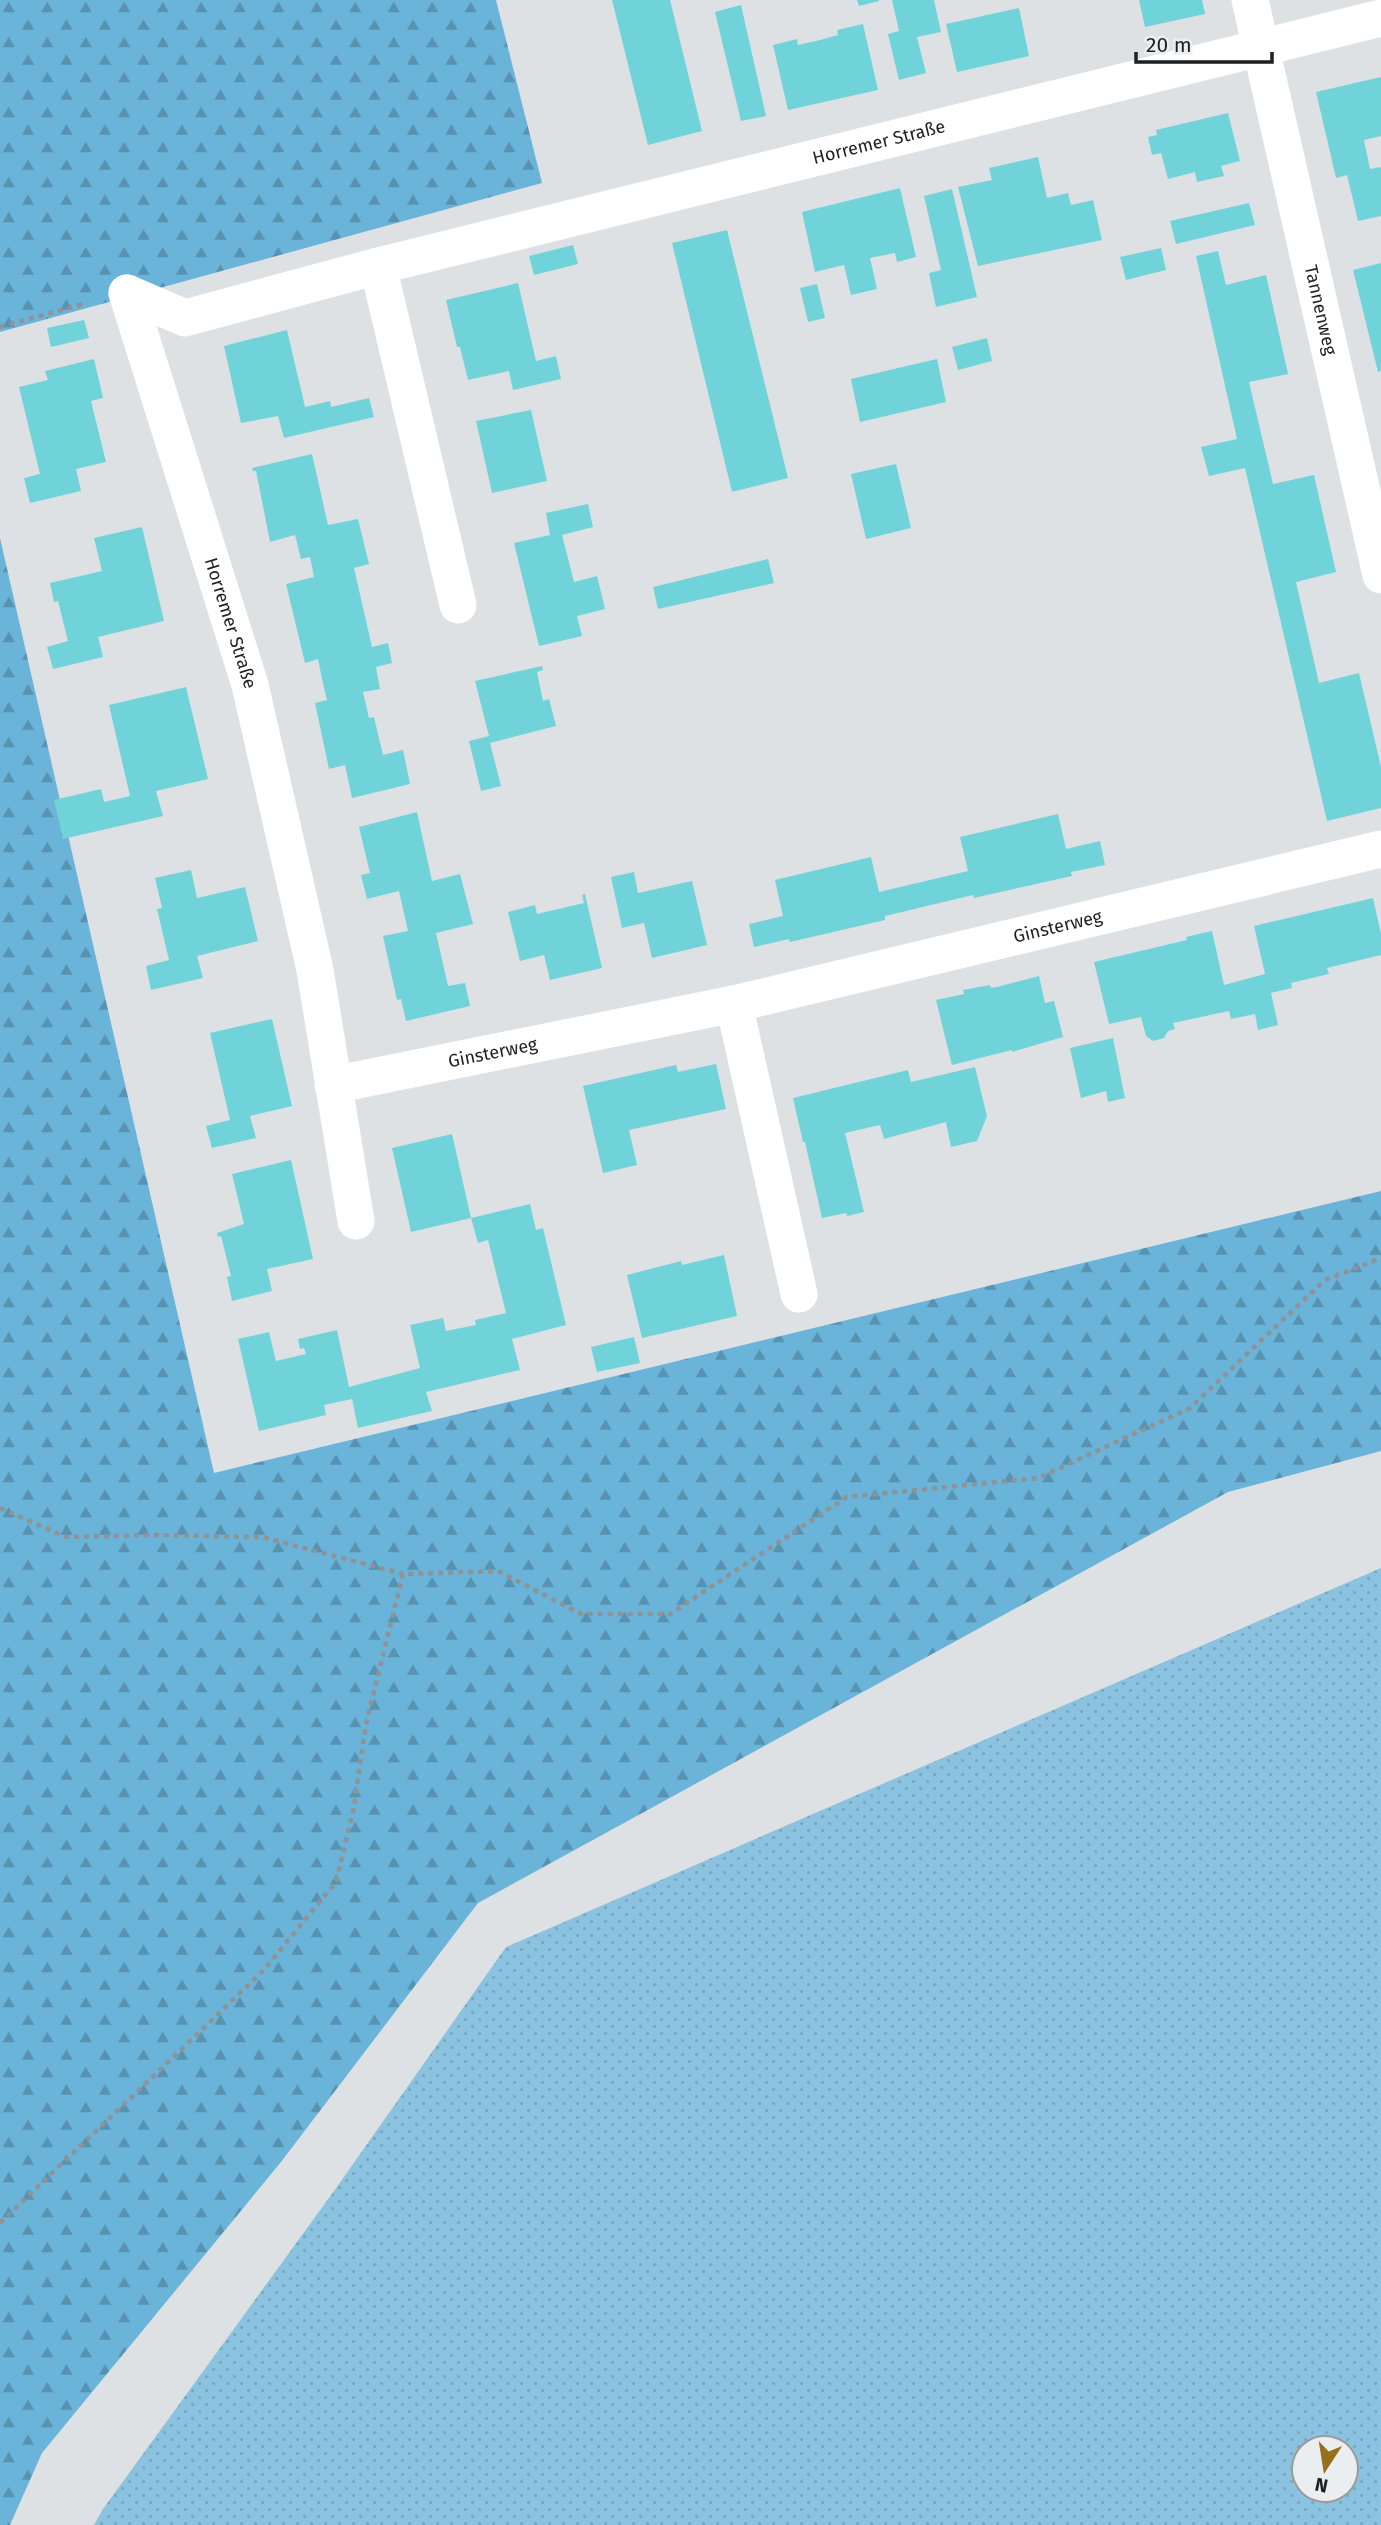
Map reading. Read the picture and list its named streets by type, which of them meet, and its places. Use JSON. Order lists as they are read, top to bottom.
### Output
{
  "streets": {
    "street": ["Horremer Straße", "Tannenweg", "Ginsterweg"]
  },
  "crossings": [
    ["Horremer Straße", "Tannenweg"],
    ["Horremer Straße", "Ginsterweg"]
  ],
  "scale_bar": "20 m",
  "north": "bottom"
}
